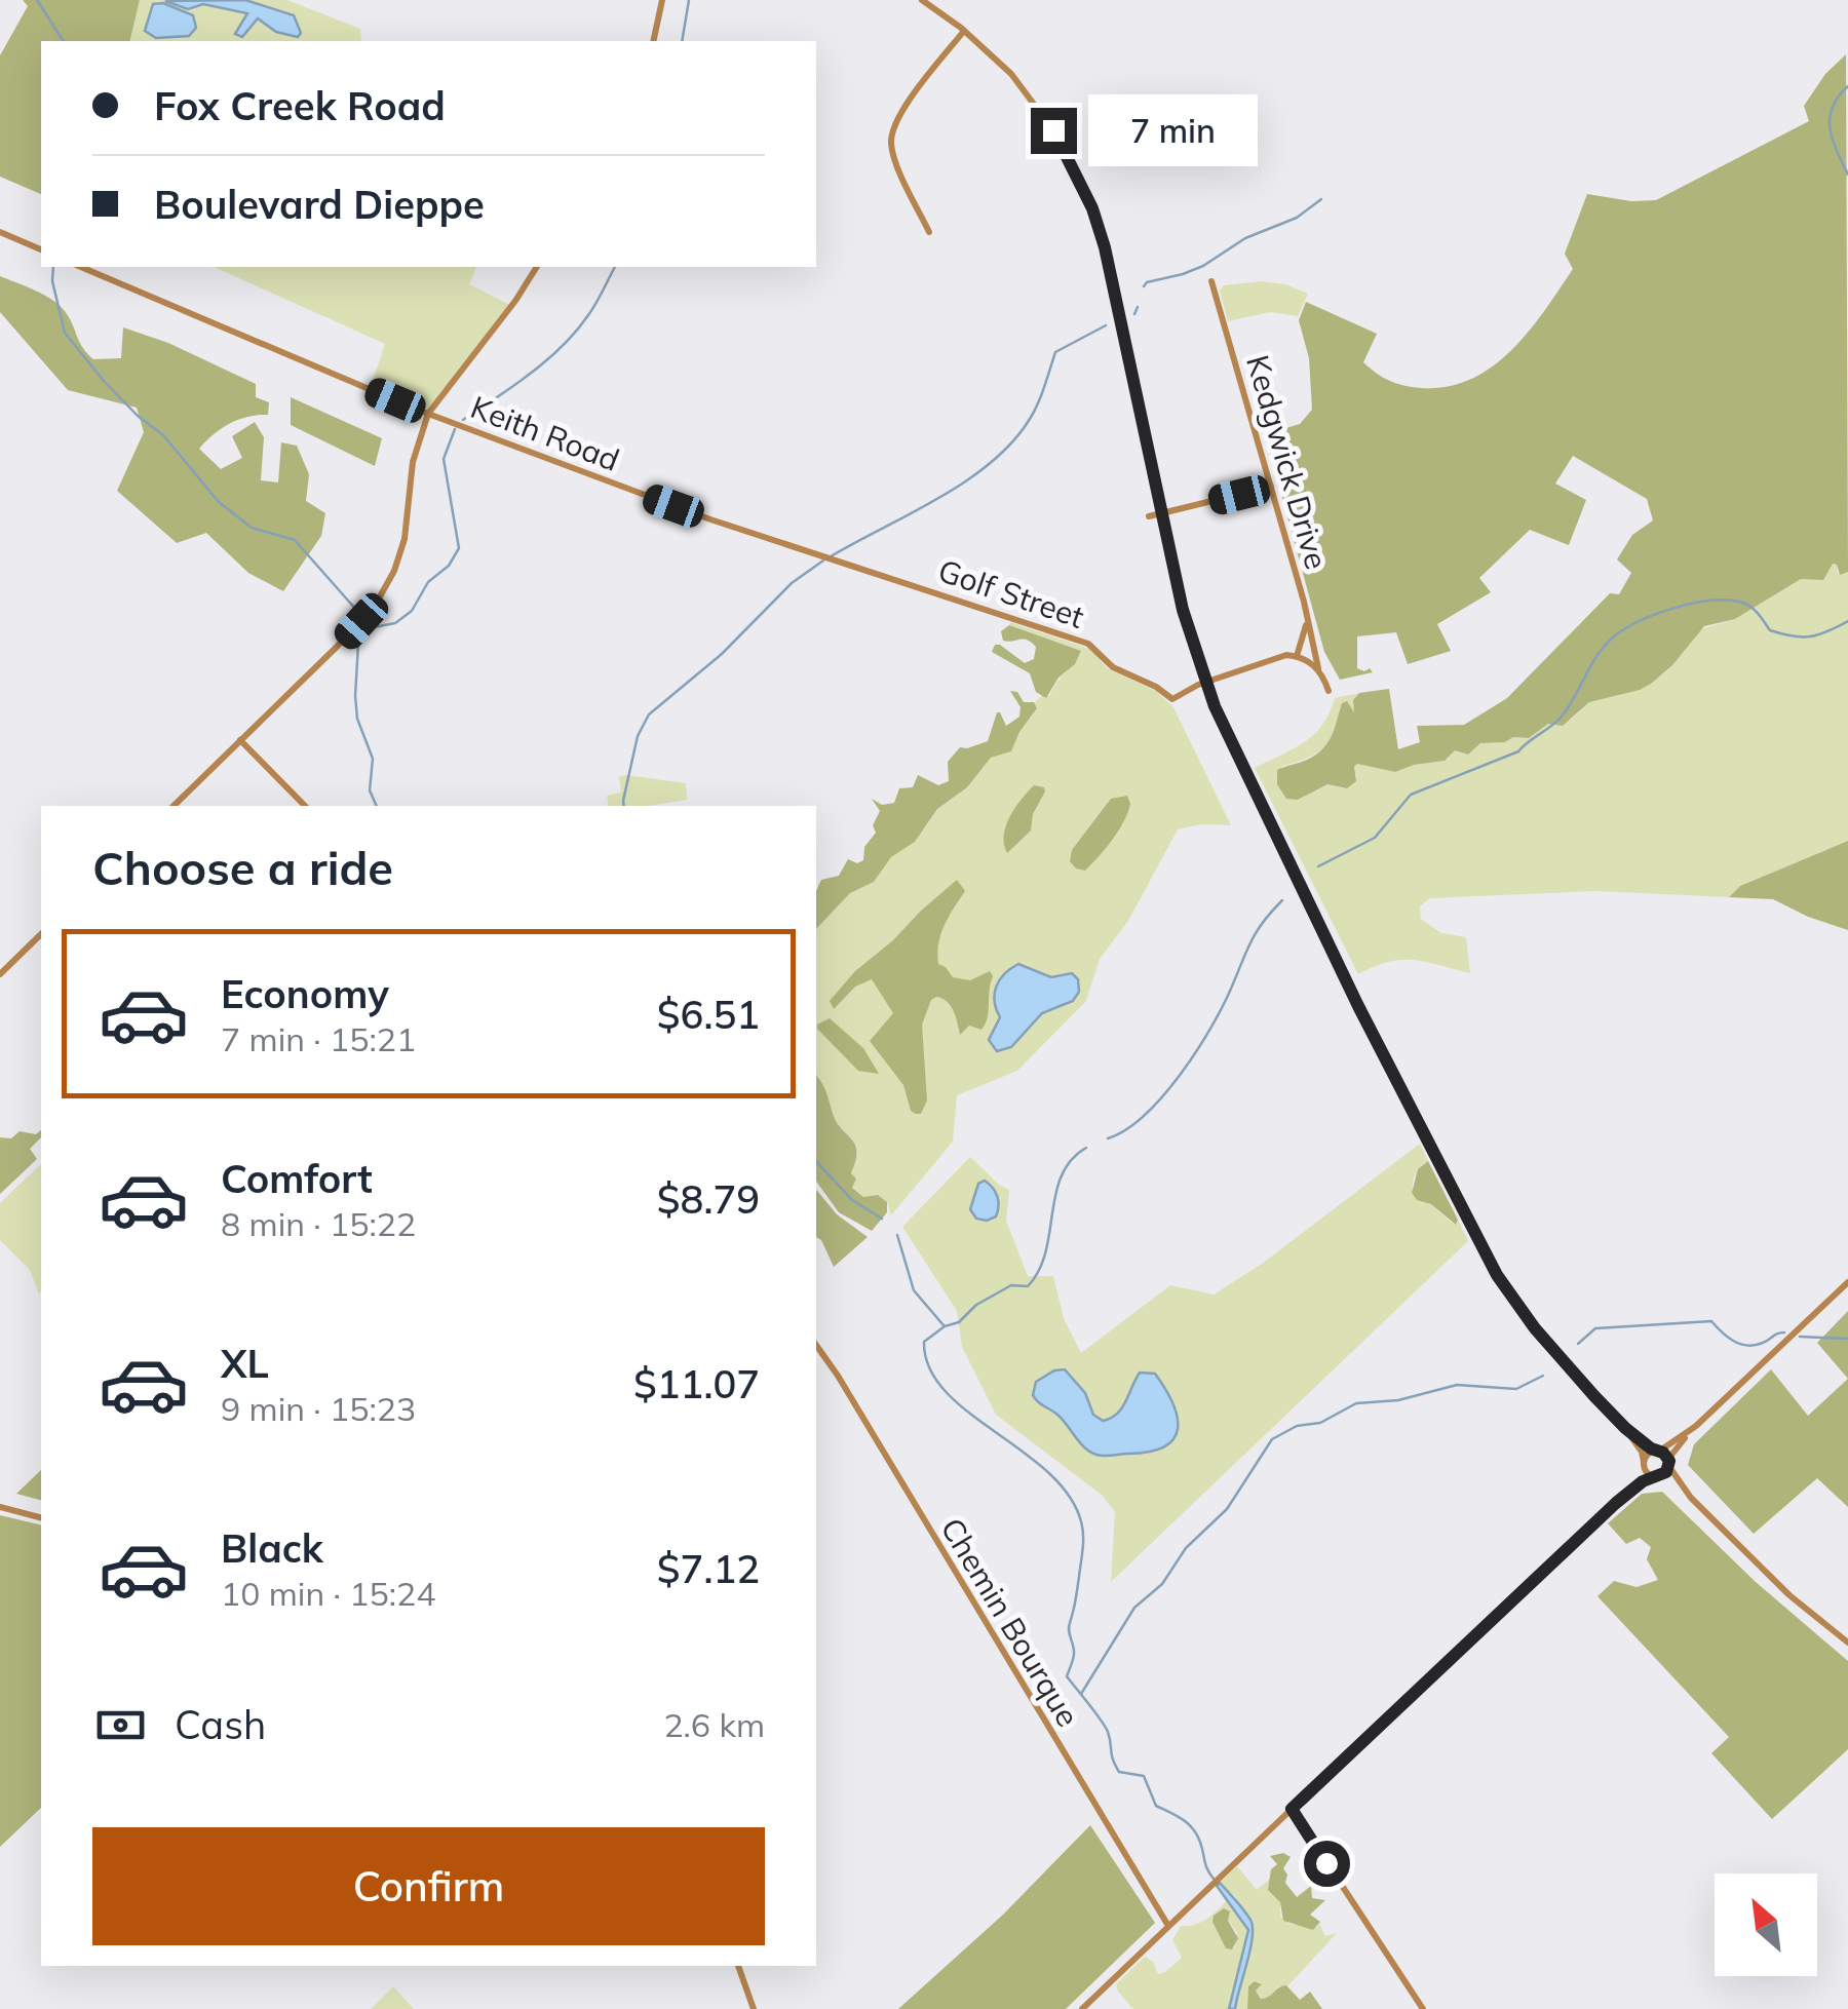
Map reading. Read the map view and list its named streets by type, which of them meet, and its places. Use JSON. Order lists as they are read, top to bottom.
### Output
{
  "streets": {
    "street": [
      "Keith Road",
      "Kedgwick Drive",
      "Golf Street",
      "Chemin Bourque"
    ]
  },
  "crossings": [
    ["Keith Road", "Golf Street"]
  ],
  "north": "top left",
  "page": {
    "banner": ["Fox Creek Road", "Boulevard Dieppe"],
    "bubble": "7 min",
    "heading": "Choose a ride",
    "list": [
      {
        "name": "Economy",
        "note": "7 min · 15:21",
        "value": "$6.51"
      },
      {
        "name": "Comfort",
        "note": "8 min · 15:22",
        "value": "$8.79"
      },
      {
        "name": "XL",
        "note": "9 min · 15:23",
        "value": "$11.07"
      },
      {
        "name": "Black",
        "note": "10 min · 15:24",
        "value": "$7.12"
      }
    ],
    "pay": ["Cash", "2.6 km"],
    "buttons": "Confirm"
  }
}
